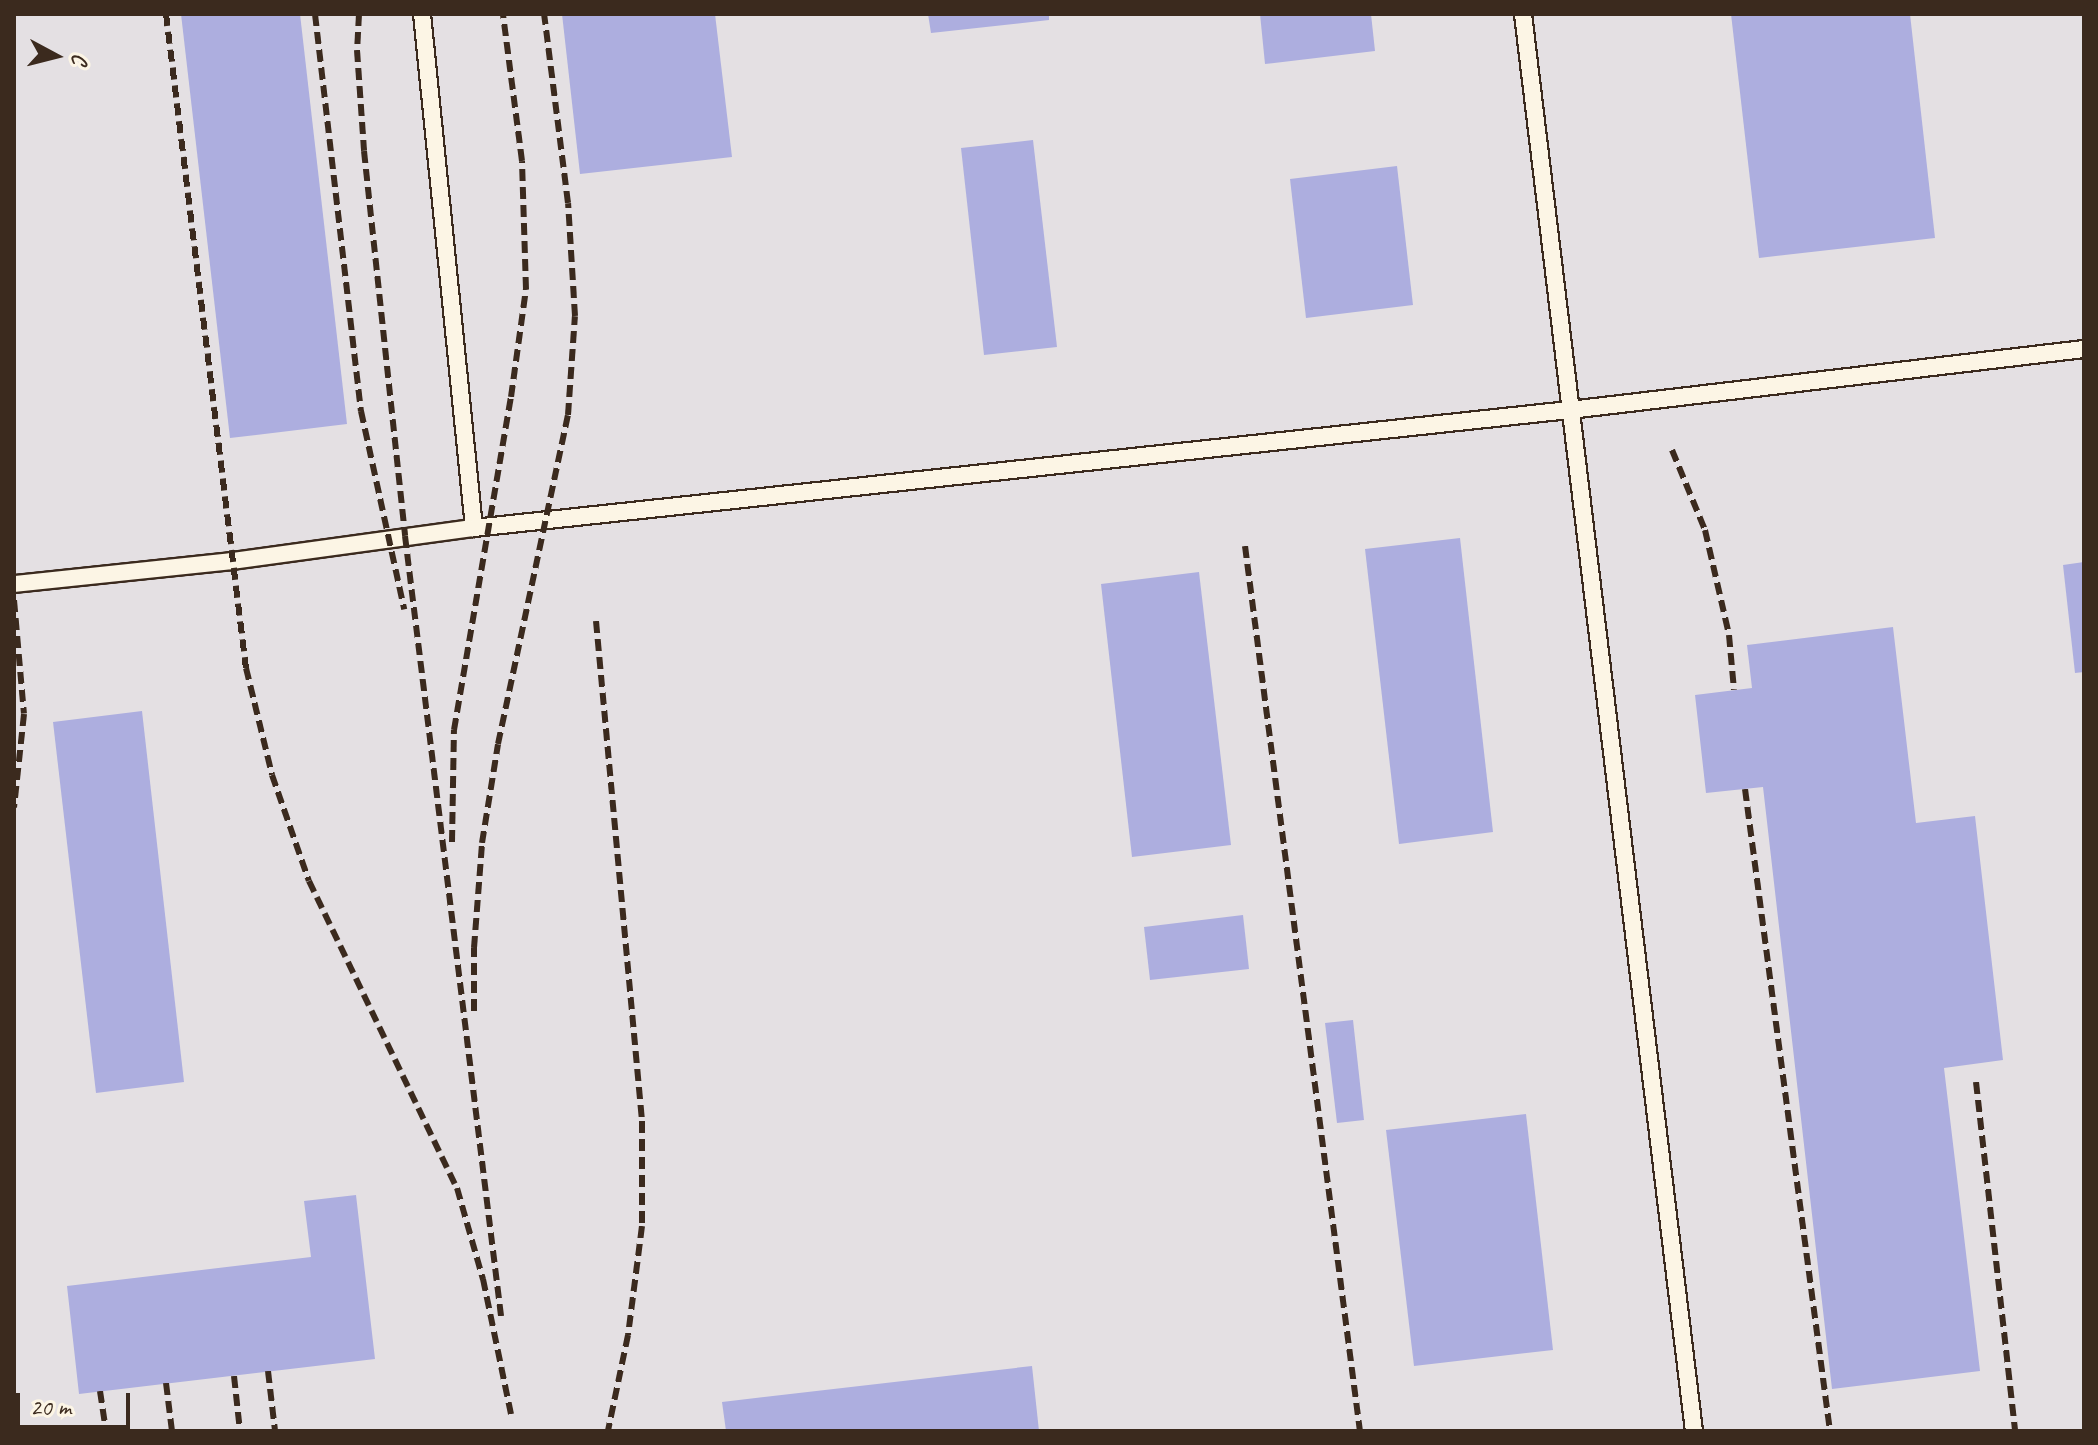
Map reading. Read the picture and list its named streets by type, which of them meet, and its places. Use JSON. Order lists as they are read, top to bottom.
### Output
{
  "scale_bar": "20 m",
  "north": "right"
}
